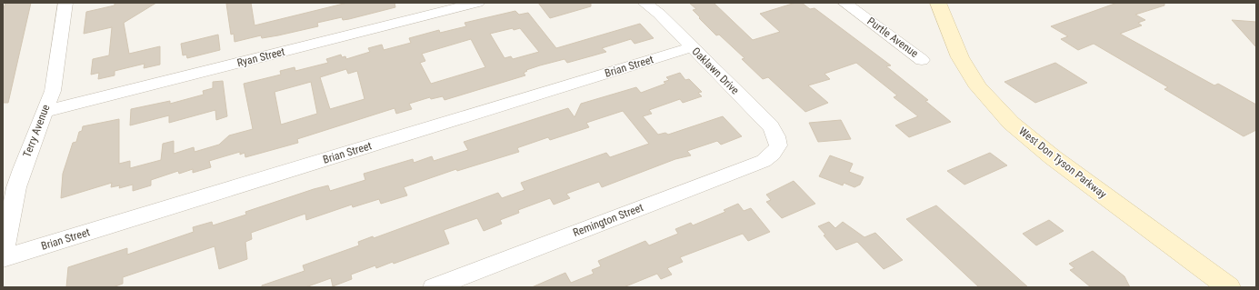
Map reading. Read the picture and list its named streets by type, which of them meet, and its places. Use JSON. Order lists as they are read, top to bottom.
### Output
{
  "streets": {
    "main road": ["West Don Tyson Parkway"],
    "street": [
      "Purtle Avenue",
      "Ryan Street",
      "Brian Street",
      "Oaklawn Drive",
      "Terry Avenue",
      "Remington Street"
    ]
  },
  "crossings": [
    ["Ryan Street", "Terry Avenue"],
    ["Brian Street", "Oaklawn Drive"],
    ["Brian Street", "Terry Avenue"],
    ["Oaklawn Drive", "Remington Street"]
  ]
}
